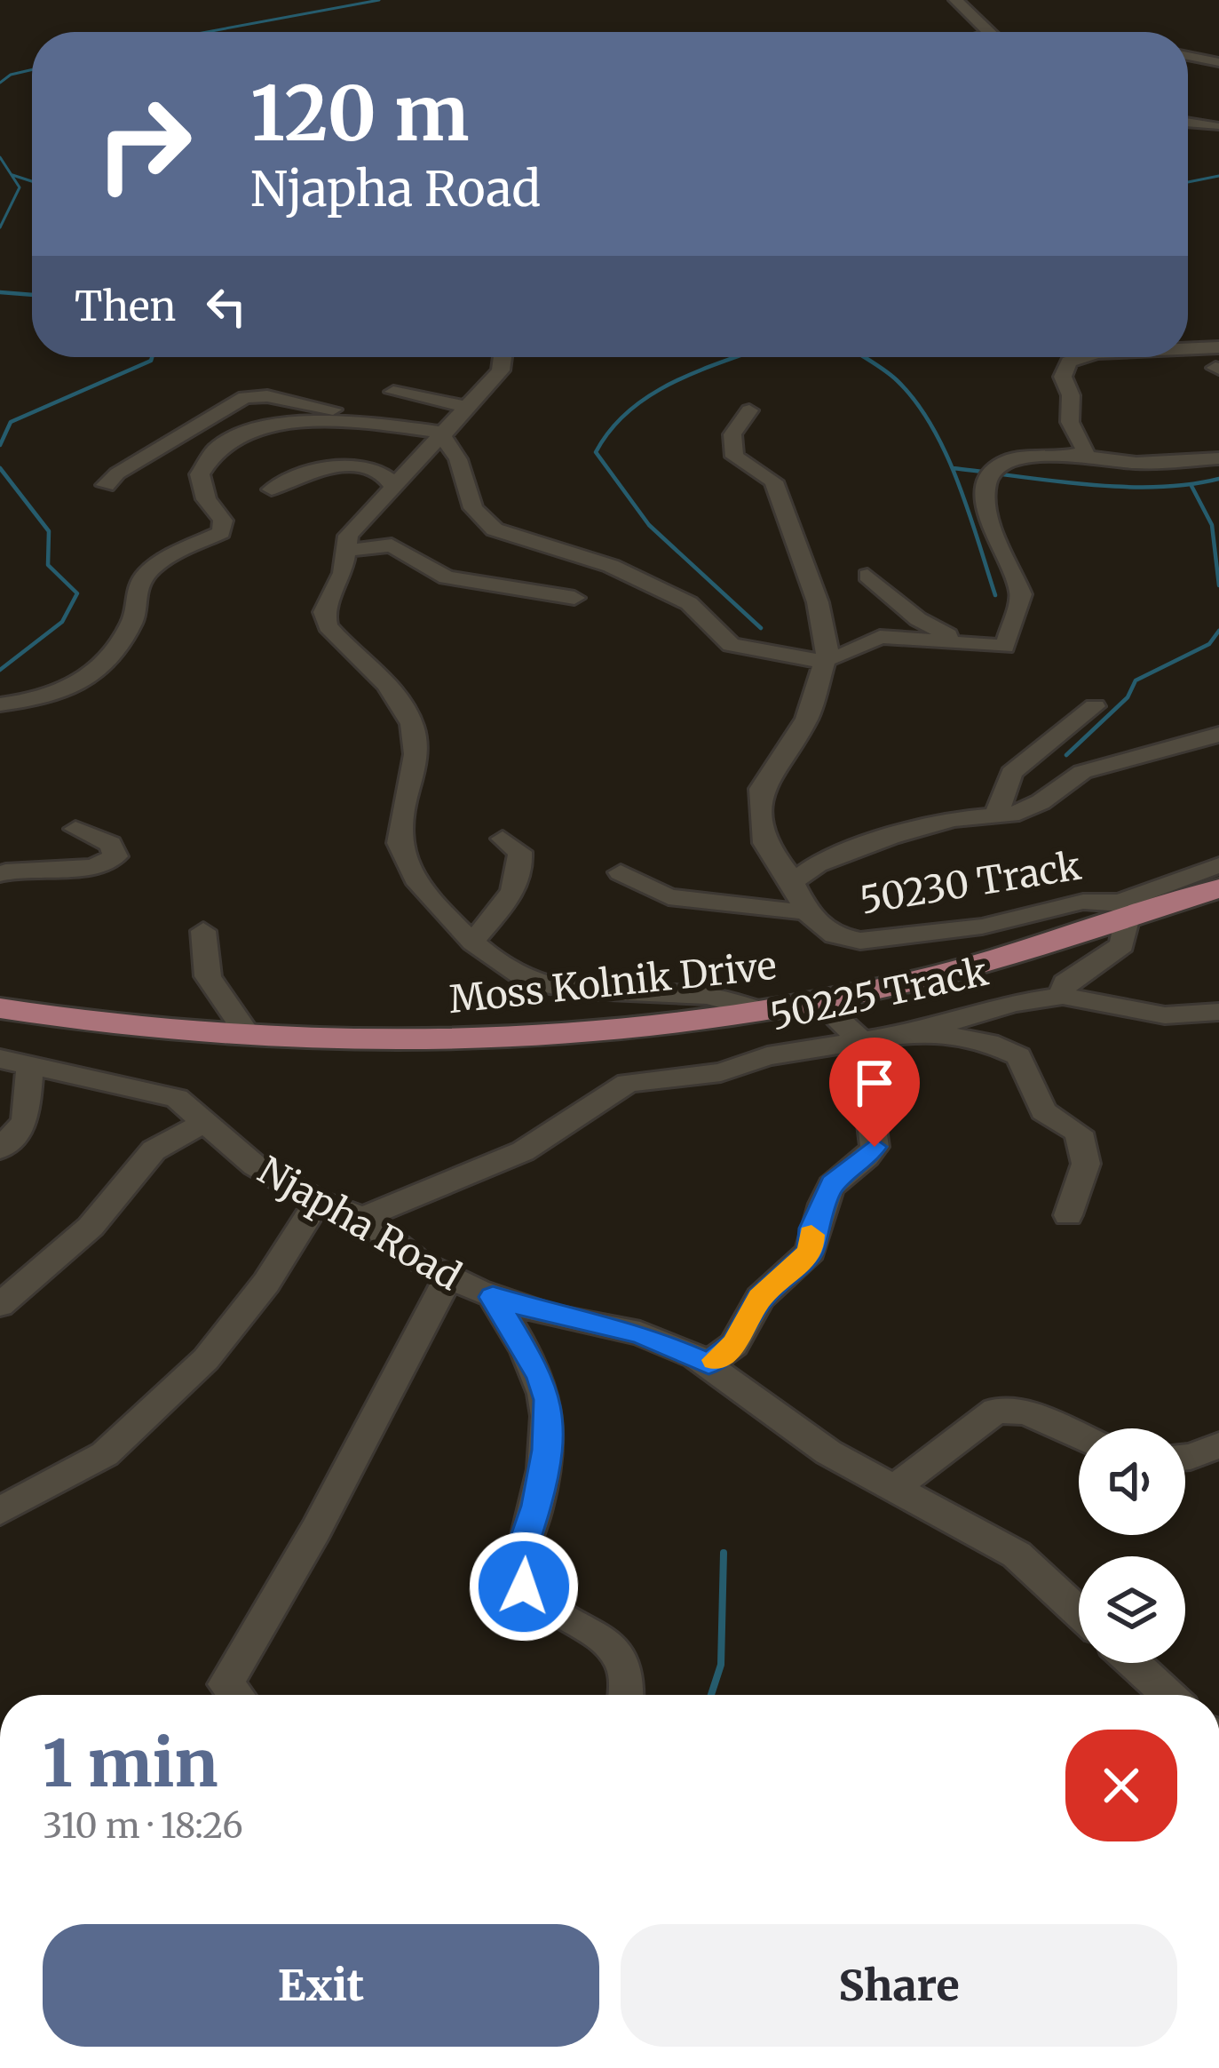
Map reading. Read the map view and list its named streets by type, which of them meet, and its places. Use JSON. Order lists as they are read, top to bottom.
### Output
{
  "streets": {
    "main road": ["Moss Kolnik Drive"],
    "street": ["50230 Track", "50225 Track", "Njapha Road"]
  },
  "crossings": [
    ["50230 Track", "Moss Kolnik Drive"],
    ["50225 Track", "Njapha Road"]
  ],
  "page": {
    "turn": ["120 m", "Njapha Road"],
    "then": "Then",
    "heading": ["1 min", "310 m · 18:26"],
    "buttons": ["Exit", "Share"]
  }
}
